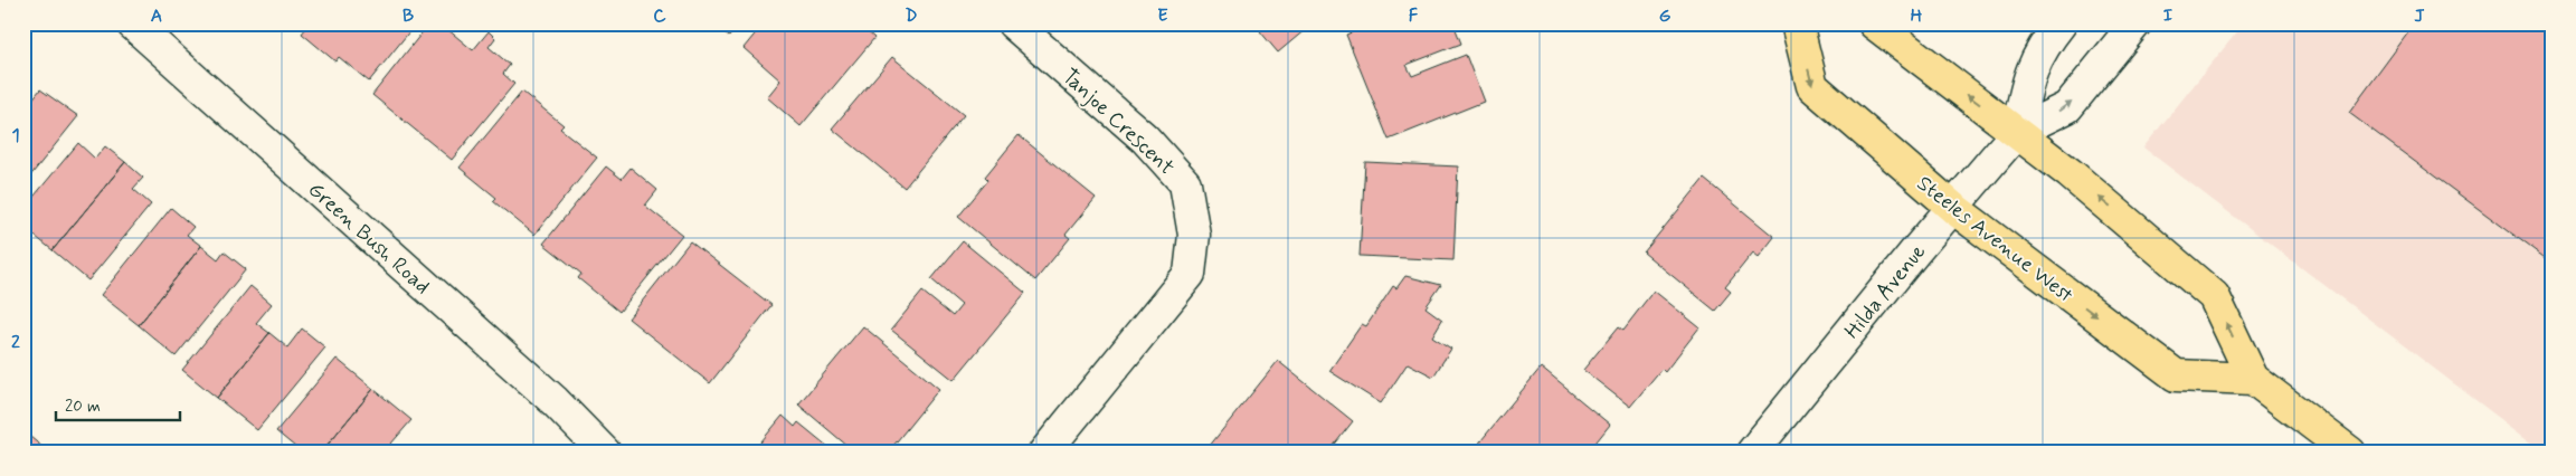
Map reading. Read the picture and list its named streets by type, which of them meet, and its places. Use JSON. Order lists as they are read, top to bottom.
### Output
{
  "streets": {
    "main road": ["Steeles Avenue West"],
    "street": ["Tanjoe Crescent", "Green Bush Road", "Hilda Avenue"]
  },
  "crossings": [
    ["Steeles Avenue West", "Hilda Avenue"]
  ],
  "scale_bar": "20 m",
  "grid": {
    "columns": [
      "A",
      "B",
      "C",
      "D",
      "E",
      "F",
      "G",
      "H",
      "I",
      "J"
    ],
    "rows": ["1", "2"]
  }
}
